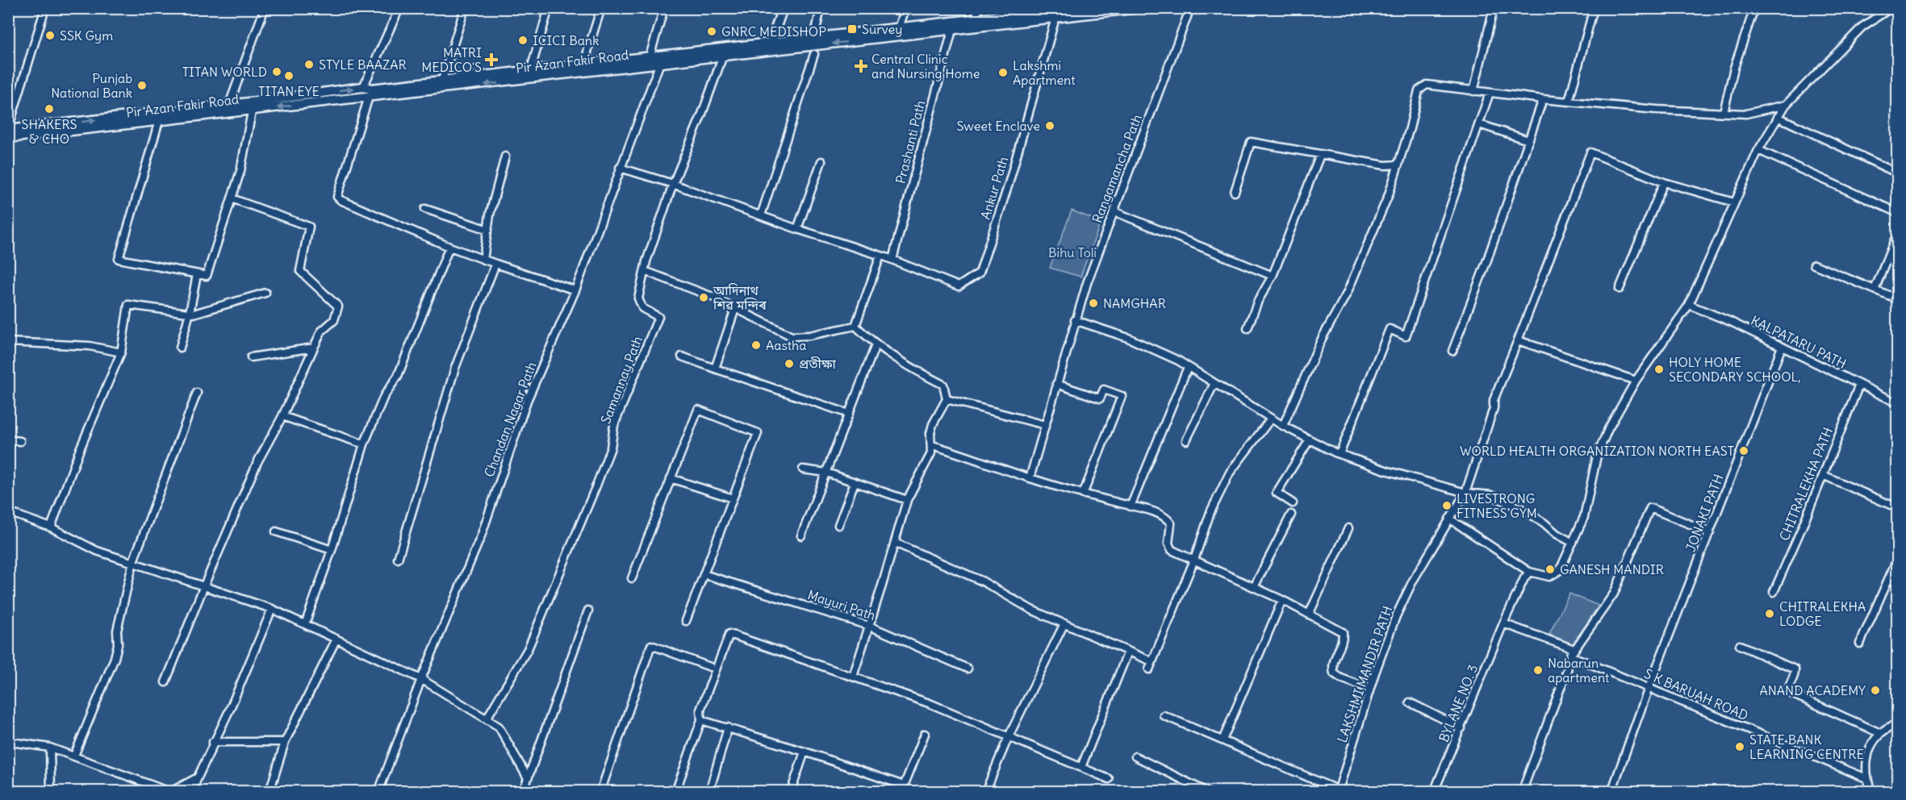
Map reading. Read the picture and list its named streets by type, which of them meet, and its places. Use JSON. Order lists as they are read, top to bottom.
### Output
{
  "streets": {
    "main road": ["Pir Azan Fakir Road"],
    "street": [
      "Prashanti Path",
      "Rangamancha Path",
      "Ankur Path",
      "KALPATARU PATH",
      "Samannay Path",
      "Chandan Nagar Path",
      "CHITRALEKHA PATH",
      "JONAKI PATH",
      "Mayuri Path",
      "LAKSHMI MANDIR PATH",
      "S K BARUAH ROAD",
      "BYLANE NO. 3"
    ]
  },
  "crossings": [
    ["Pir Azan Fakir Road", "Prashanti Path"],
    ["Pir Azan Fakir Road", "Ankur Path"],
    ["Pir Azan Fakir Road", "Samannay Path"],
    ["Pir Azan Fakir Road", "Chandan Nagar Path"],
    ["Prashanti Path", "Ankur Path"],
    ["KALPATARU PATH", "CHITRALEKHA PATH"],
    ["KALPATARU PATH", "JONAKI PATH"],
    ["JONAKI PATH", "S K BARUAH ROAD"]
  ],
  "parks": ["Bihu Toli"],
  "places": {
    "transit": ["Survey"],
    "other": [
      "GNRC MEDISHOP",
      "SSK Gym",
      "ICICI Bank",
      "STYLE BAAZAR",
      "TITAN WORLD",
      "Lakshmi Apartment",
      "TITAN EYE",
      "Punjab National Bank",
      "SHAKERS & CHO",
      "Sweet Enclave",
      "আদিনাথ শিৱ মন্দিৰ",
      "NAMGHAR",
      "Aastha",
      "প্রতীক্ষা",
      "HOLY HOME SECONDARY SCHOOL,",
      "WORLD HEALTH ORGANIZATION NORTH EAST",
      "LIVESTRONG FITNESS GYM",
      "GANESH MANDIR",
      "CHITRALEKHA LODGE",
      "Nabarun apartment",
      "ANAND ACADEMY",
      "STATE BANK LEARNING CENTRE"
    ],
    "health": ["MATRI MEDICO'S", "Central Clinic and Nursing Home"]
  }
}
